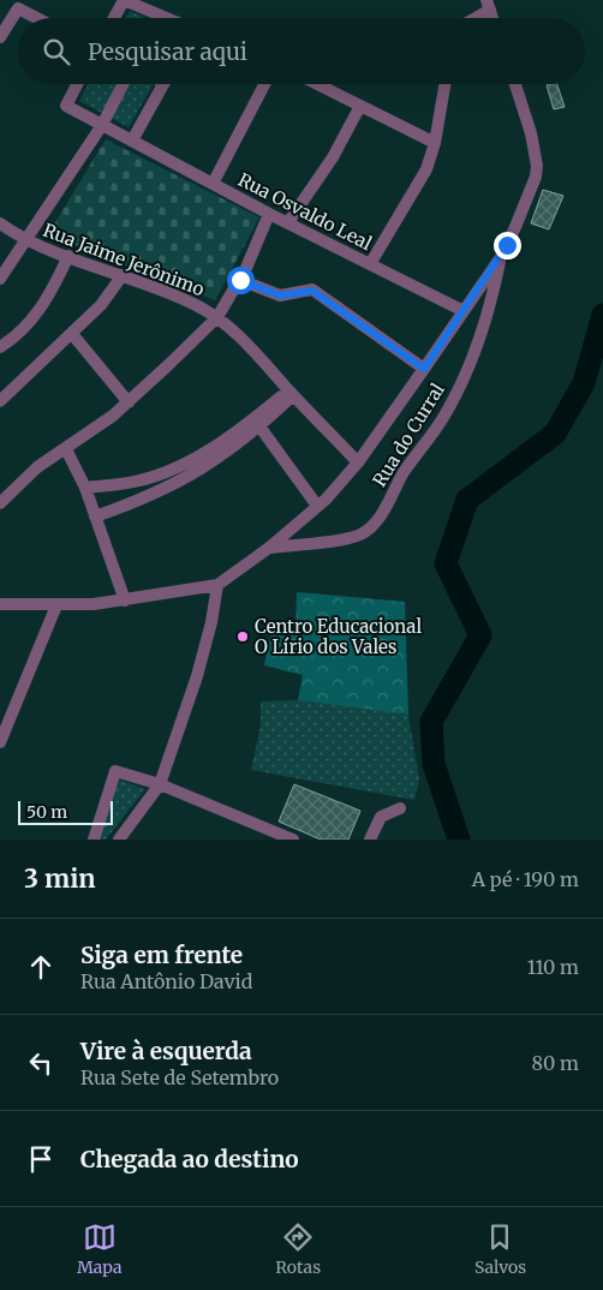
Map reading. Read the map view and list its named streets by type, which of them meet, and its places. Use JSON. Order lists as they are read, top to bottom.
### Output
{
  "streets": {
    "street": ["Rua Osvaldo Leal", "Rua Jaime Jerônimo", "Rua do Curral"]
  },
  "places": ["Centro Educacional O Lírio dos Vales"],
  "scale_bar": "50 m",
  "page": {
    "search": "Pesquisar aqui",
    "scale": "50 m",
    "heading": ["3 min", "A pé · 190 m"],
    "list": [
      ["Siga em frente", "Rua Antônio David", "110 m"],
      ["Vire à esquerda", "Rua Sete de Setembro", "80 m"],
      "Chegada ao destino"
    ],
    "nav": ["Mapa", "Rotas", "Salvos"]
  }
}
